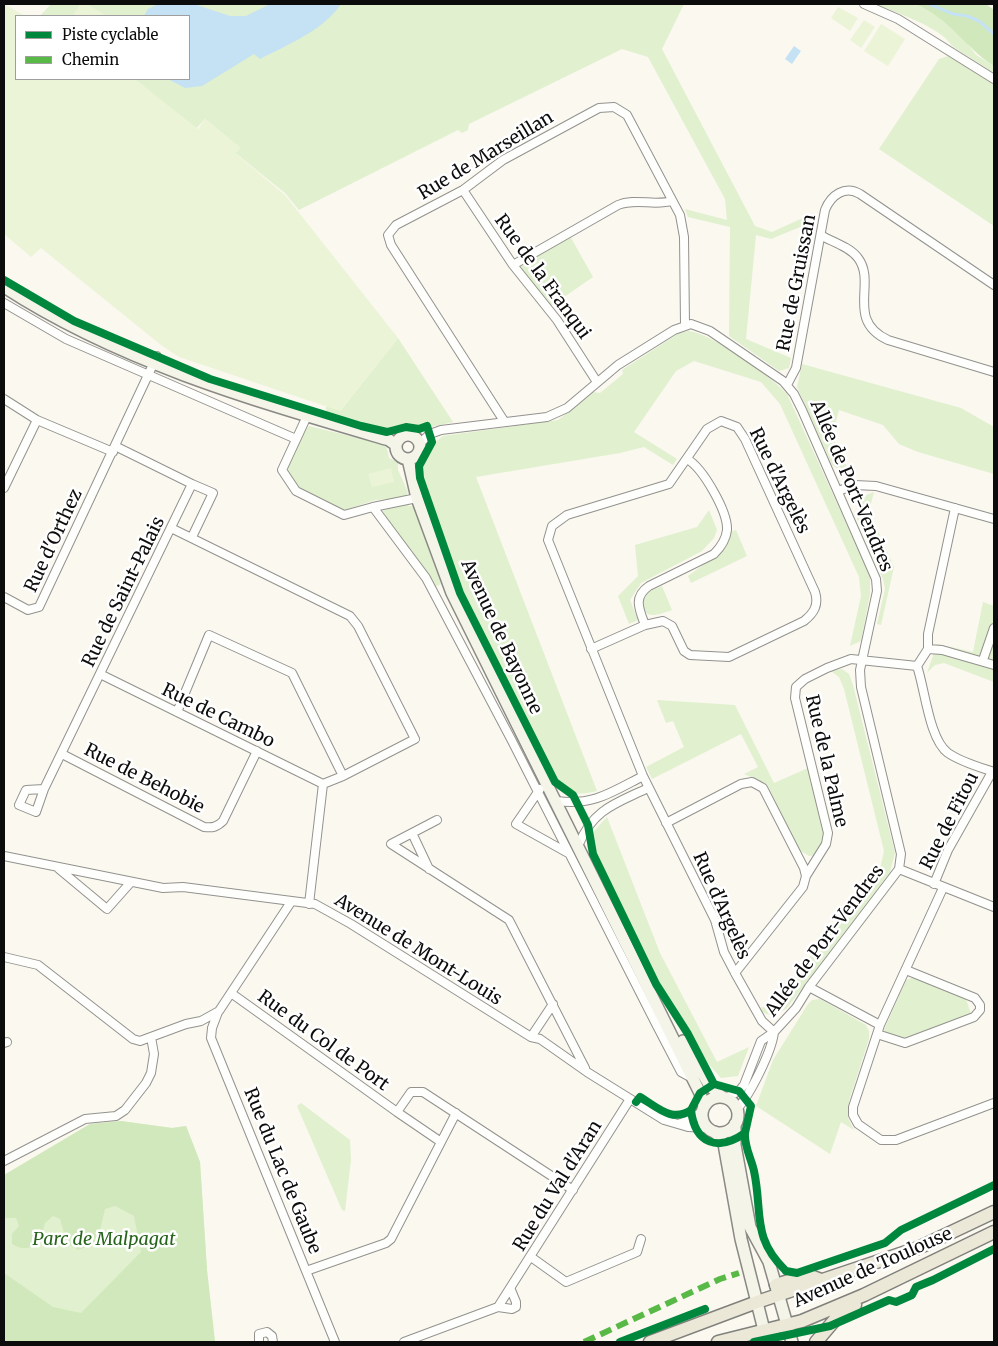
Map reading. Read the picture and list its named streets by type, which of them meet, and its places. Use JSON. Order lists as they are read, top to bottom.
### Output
{
  "streets": {
    "main road": ["Avenue de Toulouse"],
    "street": [
      "Rue de Marseillan",
      "Rue de la Franqui",
      "Rue de Gruissan",
      "Rue d'Argelès",
      "Allée de Port-Vendres",
      "Rue d'Orthez",
      "Rue de Saint-Palais",
      "Avenue de Bayonne",
      "Rue de Cambo",
      "Rue de la Palme",
      "Rue de Behobie",
      "Rue de Fitou",
      "Avenue de Mont-Louis",
      "Rue du Col de Port",
      "Rue du Lac de Gaube",
      "Rue du Val d'Aran"
    ]
  },
  "crossings": [
    ["Rue de Marseillan", "Rue de la Franqui"],
    ["Rue de Marseillan", "Allée de Port-Vendres"],
    ["Rue de Gruissan", "Allée de Port-Vendres"],
    ["Rue d'Argelès", "Allée de Port-Vendres"],
    ["Allée de Port-Vendres", "Avenue de Bayonne"],
    ["Allée de Port-Vendres", "Rue de la Palme"],
    ["Allée de Port-Vendres", "Avenue de Mont-Louis"],
    ["Rue de Saint-Palais", "Rue de Cambo"],
    ["Rue de Saint-Palais", "Rue de Behobie"],
    ["Avenue de Bayonne", "Avenue de Mont-Louis"],
    ["Rue de Cambo", "Rue de Behobie"],
    ["Avenue de Mont-Louis", "Rue du Val d'Aran"],
    ["Rue du Col de Port", "Rue du Val d'Aran"]
  ],
  "parks": ["Parc de Malpagat"],
  "legend": ["Piste cyclable", "Chemin"]
}
